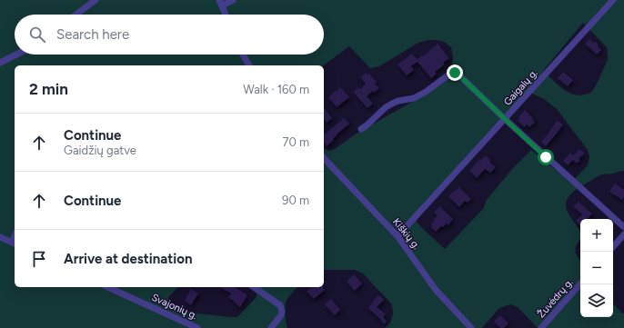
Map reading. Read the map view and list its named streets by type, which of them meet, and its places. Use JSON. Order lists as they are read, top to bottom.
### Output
{
  "streets": {
    "street": [
      "Gaigalų g.",
      "Kiškių g.",
      "Žuvėdrų g.",
      "Svajonių g."
    ]
  },
  "crossings": [
    ["Gaigalų g.", "Kiškių g."]
  ],
  "page": {
    "search": "Search here",
    "heading": ["2 min", "Walk · 160 m"],
    "list": [
      ["Continue", "Gaidžių gatve", "70 m"],
      ["Continue", "90 m"],
      "Arrive at destination"
    ],
    "map_buttons": ["+", "−"]
  }
}
